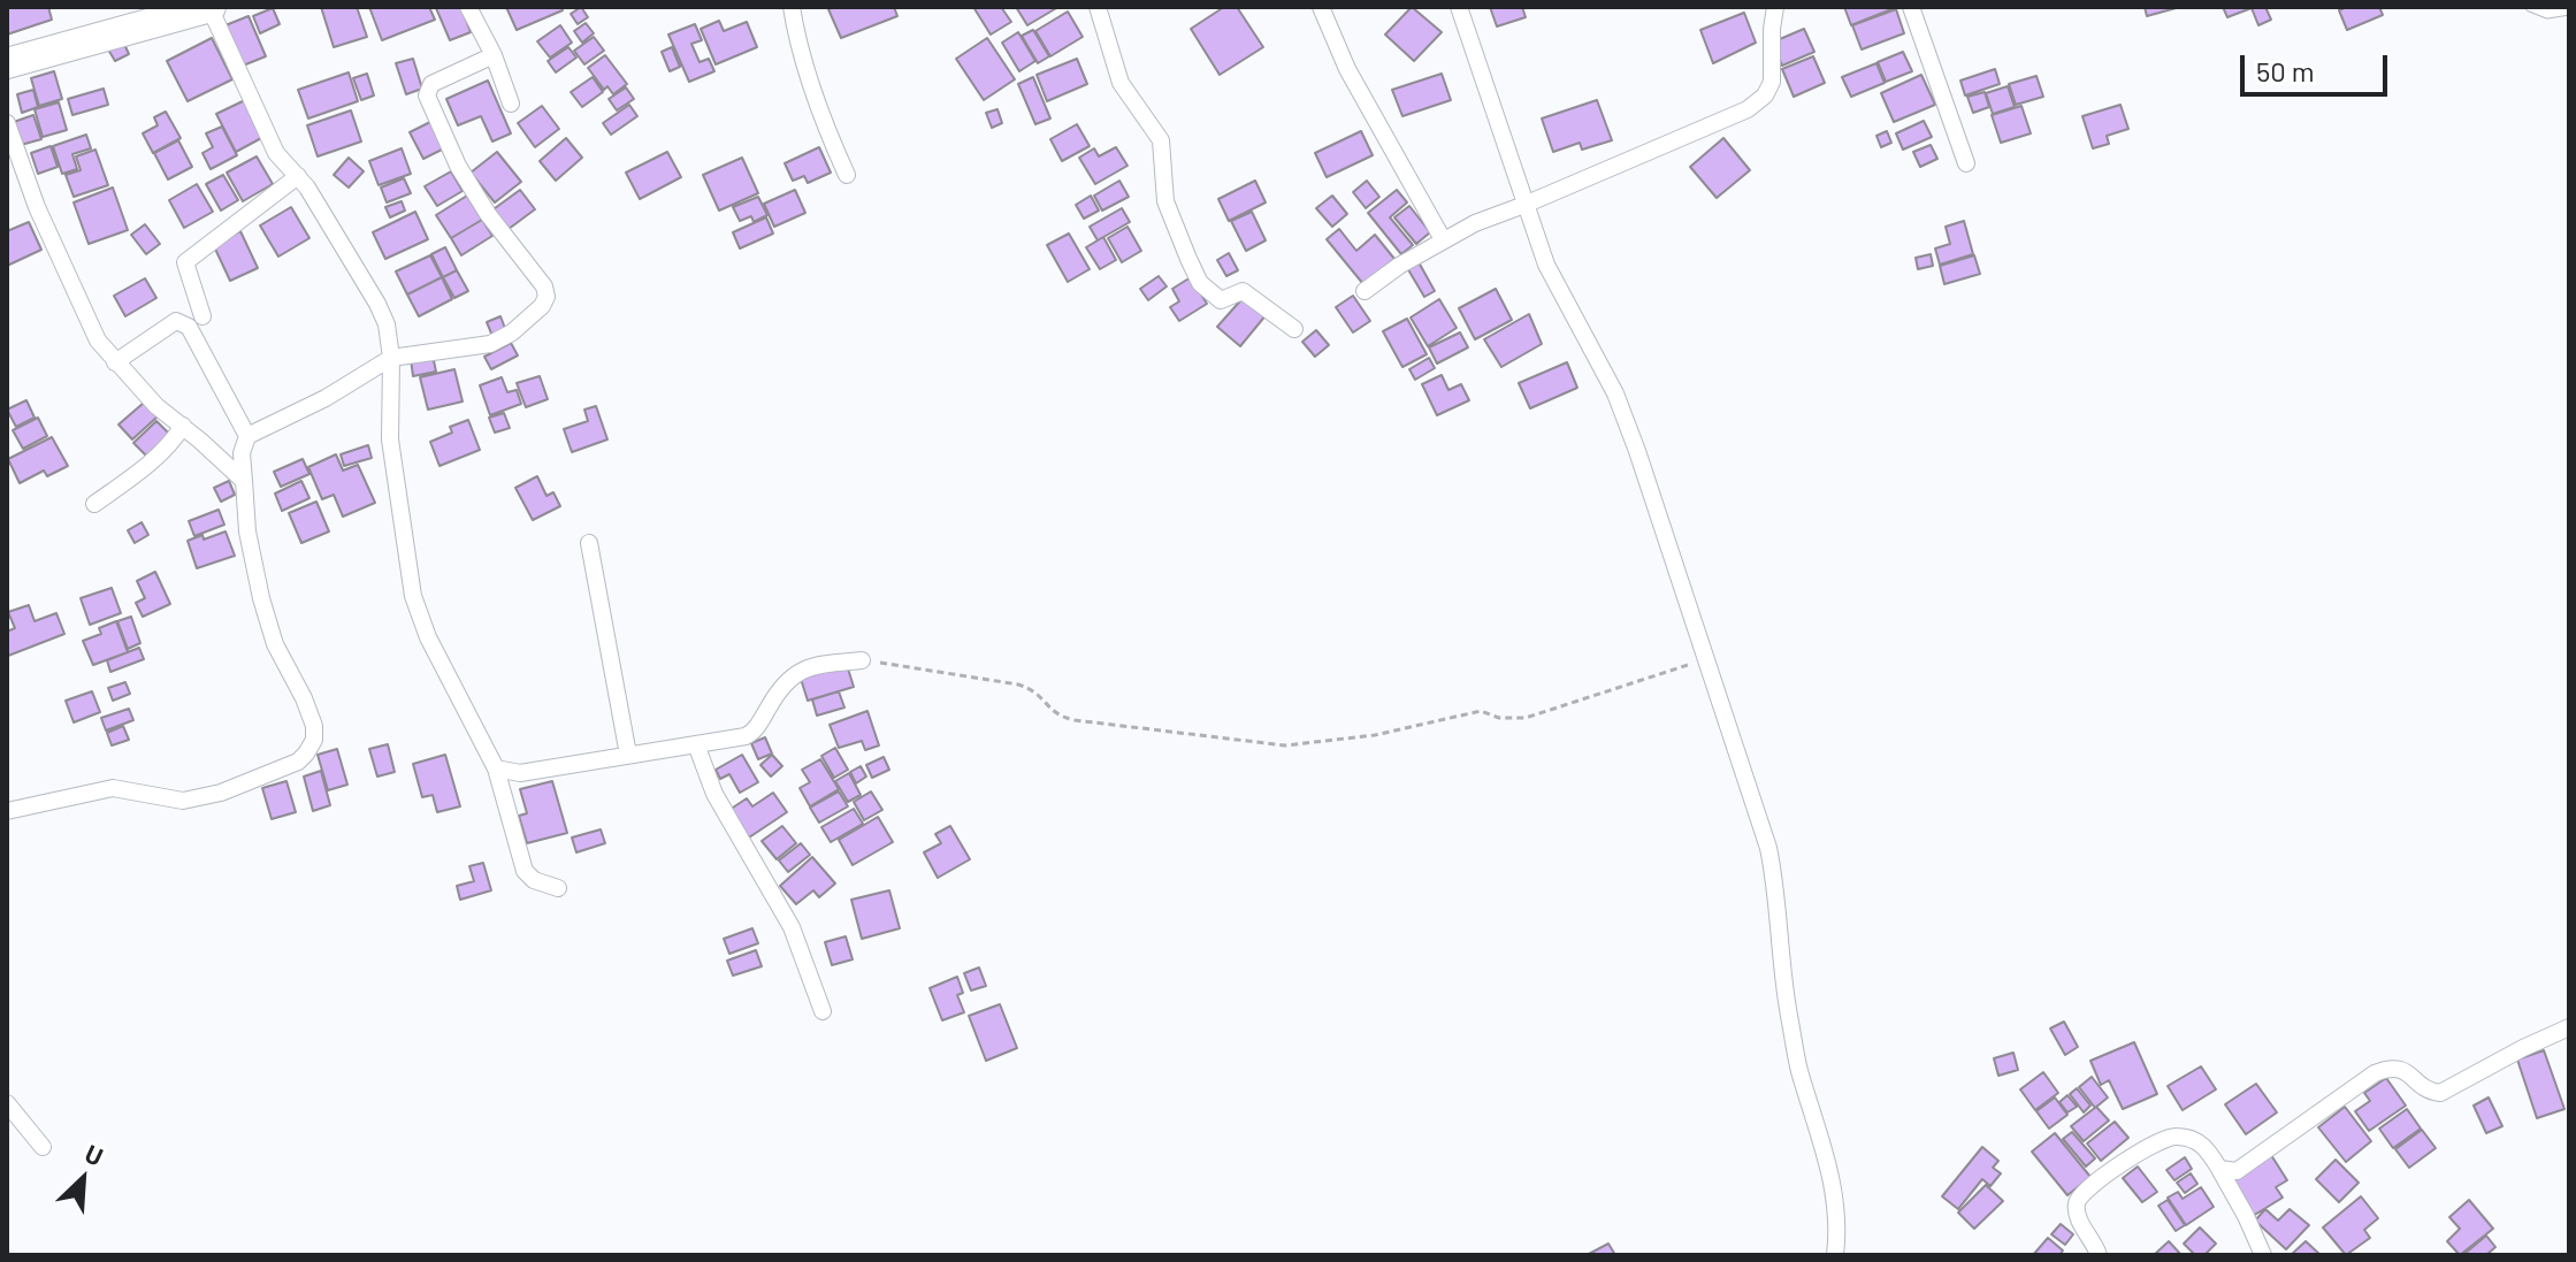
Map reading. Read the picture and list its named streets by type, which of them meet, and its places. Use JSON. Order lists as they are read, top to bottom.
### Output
{
  "scale_bar": "50 m",
  "north": "top right"
}
